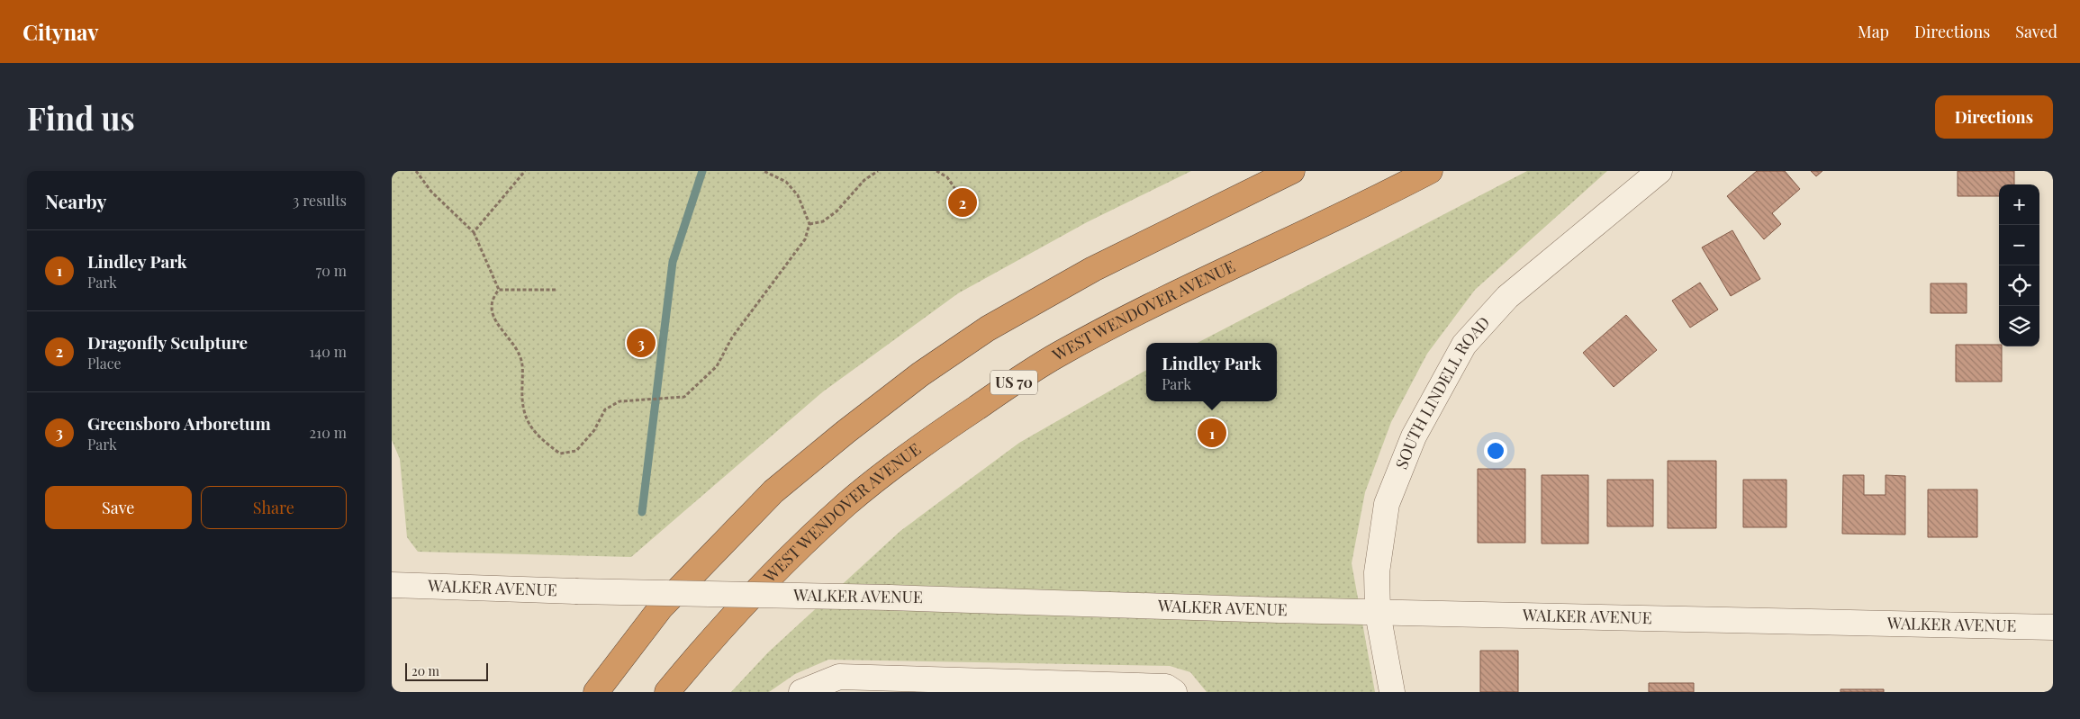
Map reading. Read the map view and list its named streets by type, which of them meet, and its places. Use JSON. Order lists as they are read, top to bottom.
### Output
{
  "streets": {
    "highway": ["WEST WENDOVER AVENUE", "US 70"],
    "street": ["SOUTH LINDELL ROAD", "WALKER AVENUE"]
  },
  "crossings": [
    ["SOUTH LINDELL ROAD", "WALKER AVENUE"]
  ],
  "scale_bar": "20 m",
  "page": {
    "header": "Citynav",
    "nav": ["Map", "Directions", "Saved"],
    "buttons": [
      "Directions",
      ["Save", "Share"]
    ],
    "title": "Find us",
    "heading": ["Nearby", "3 results"],
    "map_buttons": ["+", "−"],
    "pins": ["2", "3", "1"],
    "list": [
      {
        "mark": "1",
        "name": "Lindley Park",
        "note": "Park",
        "value": "70 m"
      },
      {
        "mark": "2",
        "name": "Dragonfly Sculpture",
        "note": "Place",
        "value": "140 m"
      },
      {
        "mark": "3",
        "name": "Greensboro Arboretum",
        "note": "Park",
        "value": "210 m"
      }
    ],
    "popup": ["Lindley Park", "Park"],
    "scale": "20 m"
  }
}
